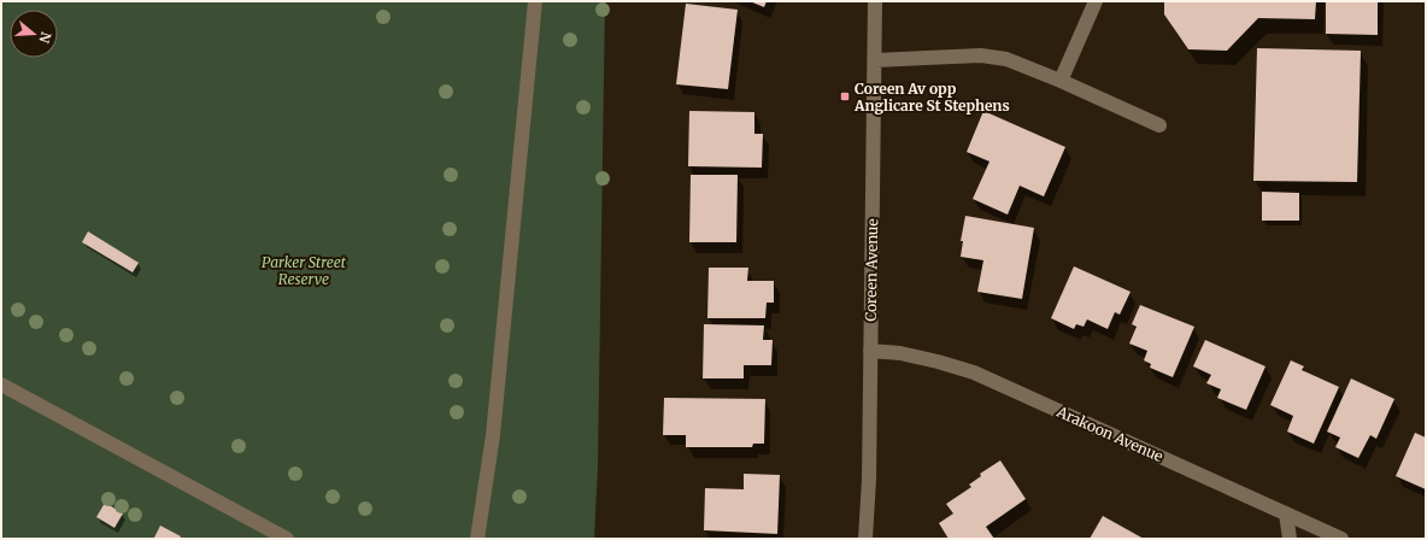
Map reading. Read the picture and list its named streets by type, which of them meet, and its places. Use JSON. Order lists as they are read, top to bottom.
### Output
{
  "streets": {
    "street": ["Coreen Avenue", "Arakoon Avenue"]
  },
  "crossings": [
    ["Coreen Avenue", "Arakoon Avenue"]
  ],
  "parks": ["Parker Street Reserve"],
  "places": {
    "transit": ["Coreen Av opp Anglicare St Stephens"]
  },
  "north": "right"
}
